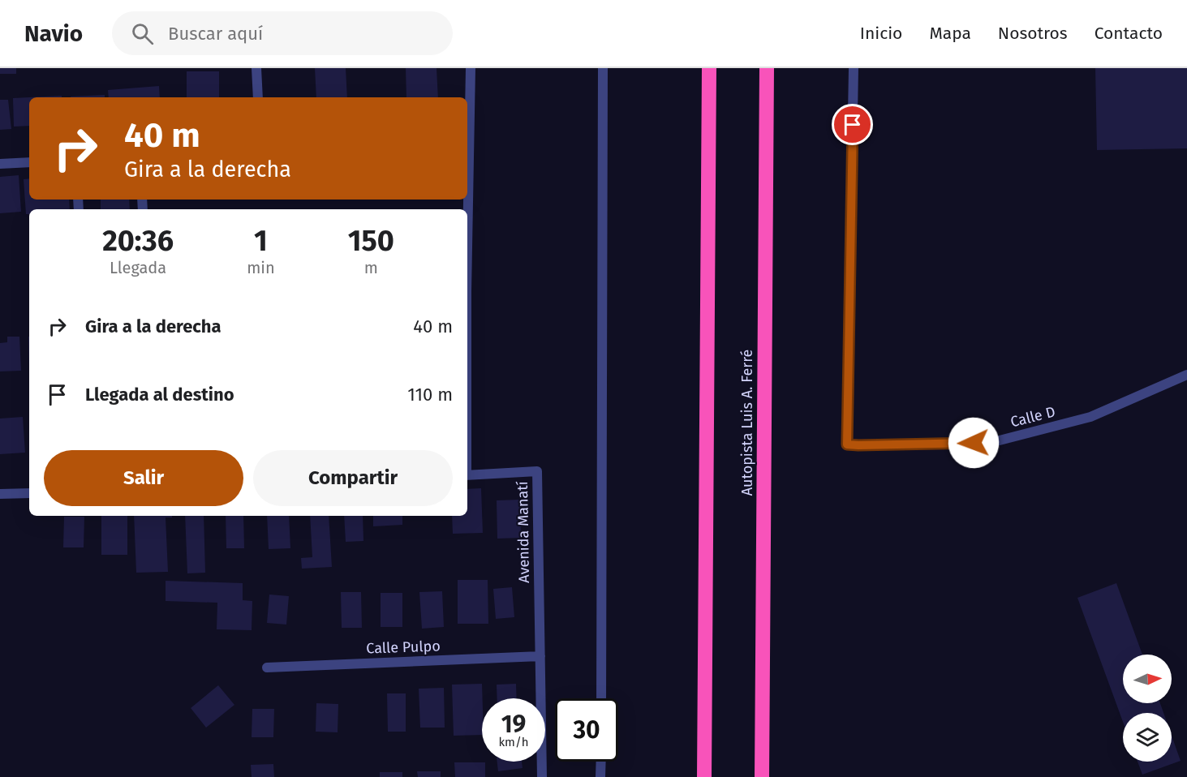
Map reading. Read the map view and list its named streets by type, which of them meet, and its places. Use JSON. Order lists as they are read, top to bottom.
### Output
{
  "streets": {
    "highway": ["Autopista Luis A. Ferré"],
    "street": ["Calle D", "Avenida Manatí", "Calle Pulpo"]
  },
  "crossings": [
    ["Avenida Manatí", "Calle Pulpo"]
  ],
  "north": "right",
  "page": {
    "header": "Navio",
    "search": "Buscar aquí",
    "nav": [
      "Inicio",
      "Mapa",
      "Nosotros",
      "Contacto"
    ],
    "turn": ["40 m", "Gira a la derecha"],
    "eta": [
      "20:36",
      "Llegada",
      "1",
      "min",
      "150",
      "m"
    ],
    "list": [
      {
        "name": "Gira a la derecha",
        "value": "40 m"
      },
      {
        "name": "Llegada al destino",
        "value": "110 m"
      }
    ],
    "buttons": ["Salir", "Compartir"],
    "speed": "19 km/h",
    "limit": "30"
  }
}
